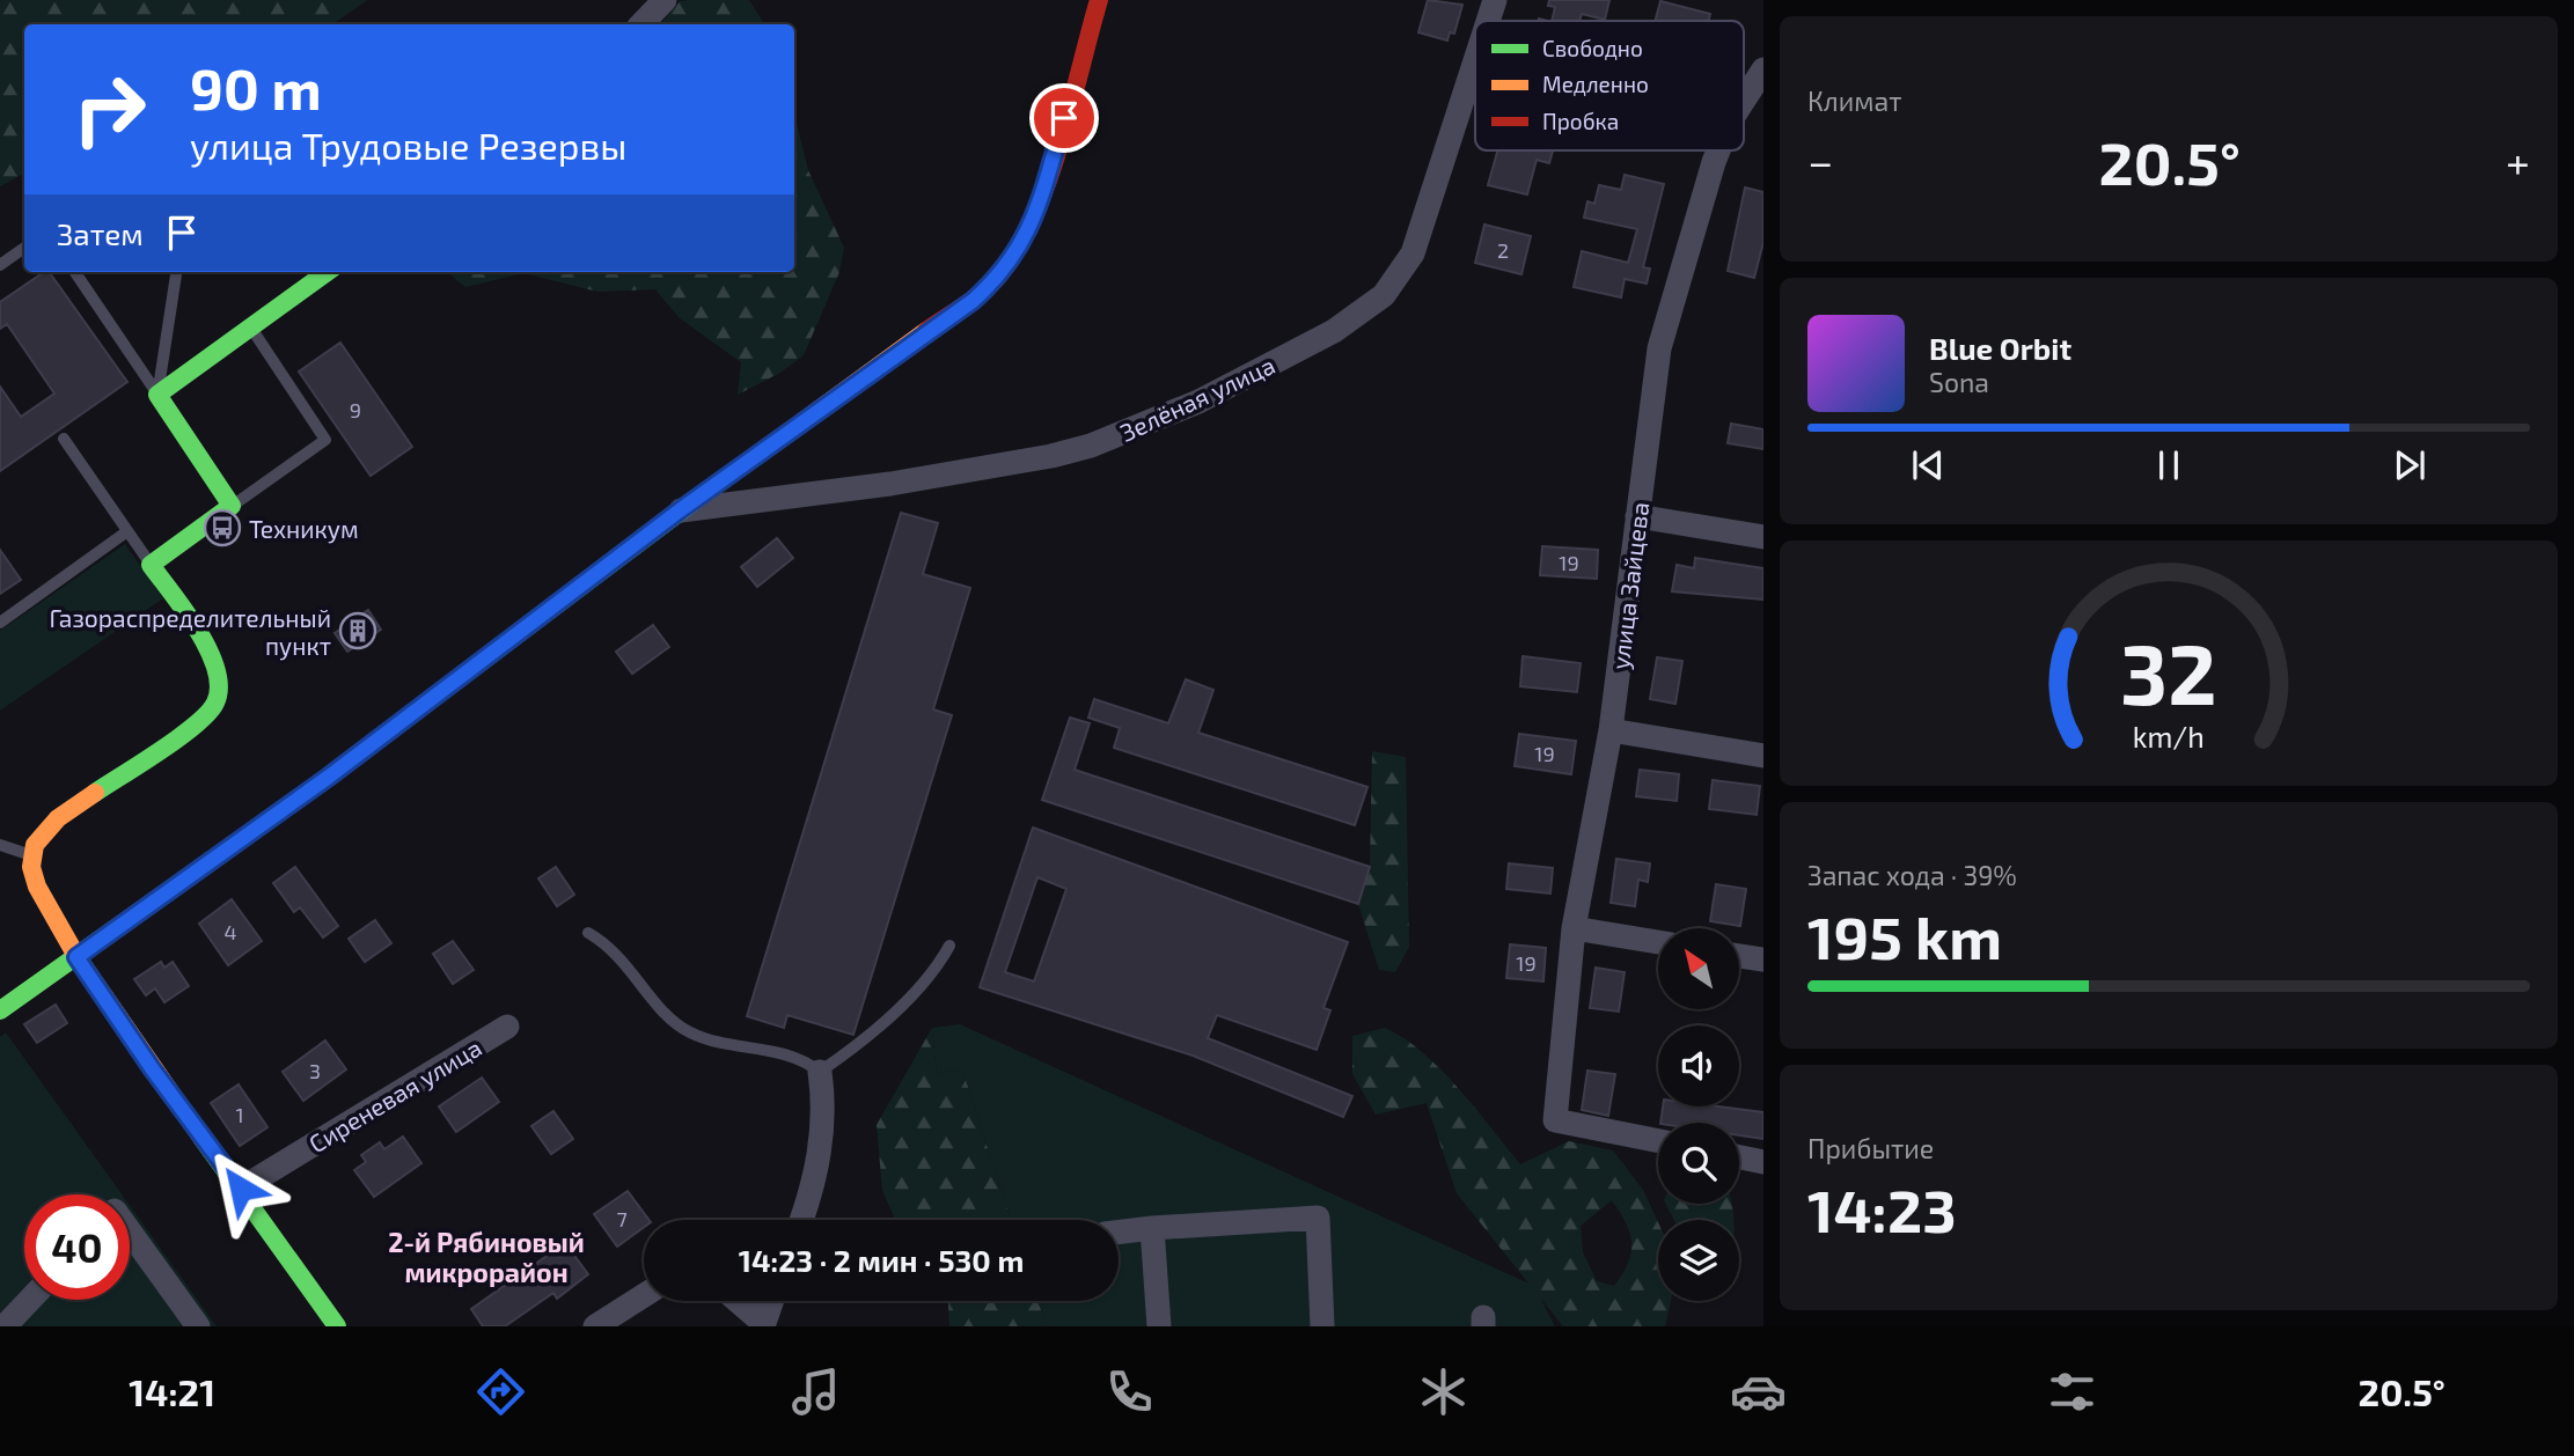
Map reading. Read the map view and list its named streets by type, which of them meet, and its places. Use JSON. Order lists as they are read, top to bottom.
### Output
{
  "streets": {
    "street": ["Зелёная улица", "улица Зайцева", "Сиреневая улица"]
  },
  "districts": ["2-й Рябиновый микрорайон"],
  "places": {
    "bus stop": ["Техникум"],
    "building": ["Газораспределительный пункт"]
  },
  "house_numbers": [
    "2",
    "9",
    "19",
    "19",
    "4",
    "19",
    "3",
    "1",
    "7"
  ],
  "legend": ["Свободно", "Медленно", "Пробка"],
  "north": "top left",
  "page": {
    "tile": [
      "Климат",
      ["Запас хода · 39%", "195 km"],
      ["Прибытие", "14:23"]
    ],
    "turn": ["90 m", "улица Трудовые Резервы"],
    "heat": ["−", "20.5°", "+"],
    "then": "Затем",
    "song": ["Blue Orbit", "Sona"],
    "limit": "40",
    "trip": "14:23 · 2 мин · 530 m",
    "tabs": ["14:21", "20.5°"],
    "gauge": ["32", "km/h"]
  }
}
